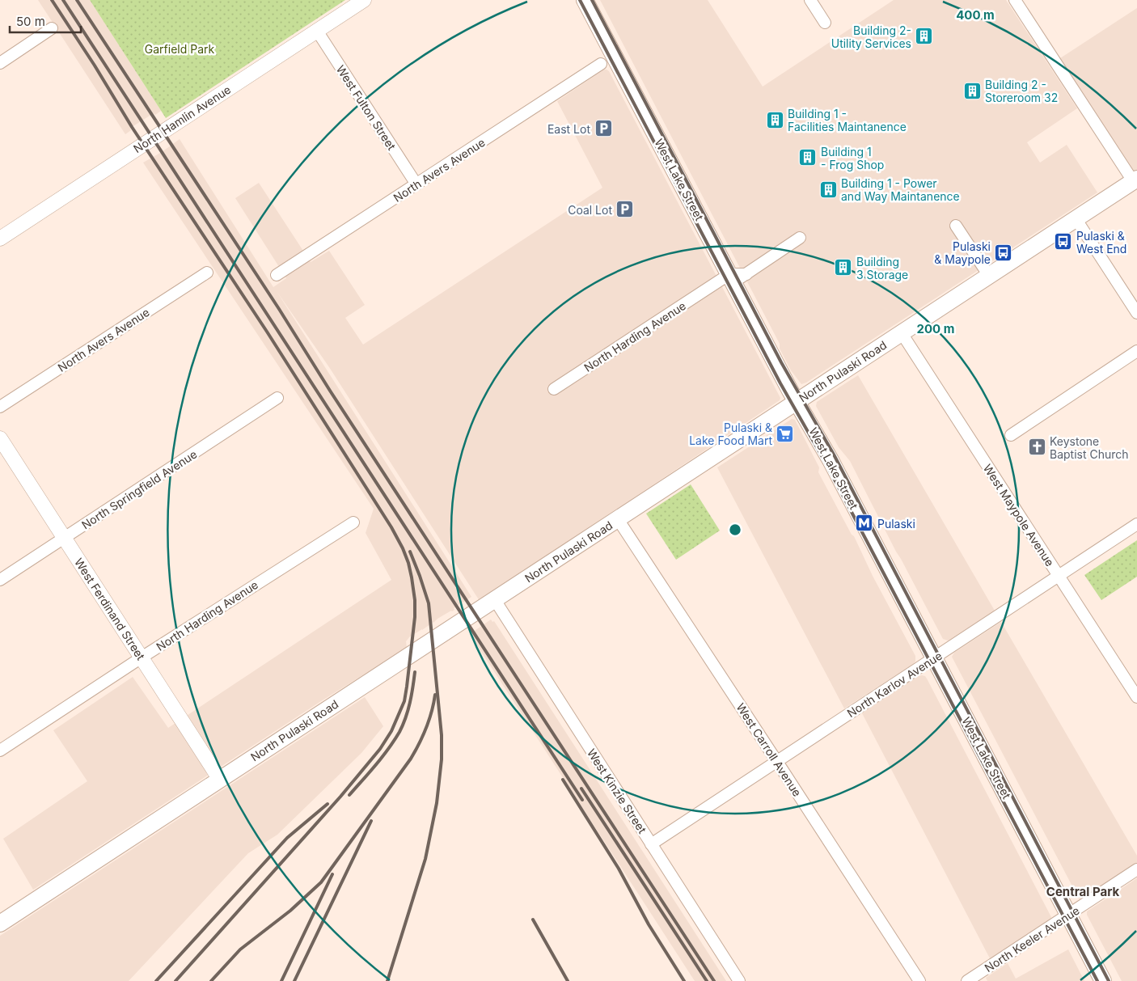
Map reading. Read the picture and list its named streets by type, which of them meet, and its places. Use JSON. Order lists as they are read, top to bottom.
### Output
{
  "streets": {
    "main road": ["West Lake Street", "North Pulaski Road"],
    "street": [
      "West Fulton Street",
      "North Hamlin Avenue",
      "North Avers Avenue",
      "North Harding Avenue",
      "North Springfield Avenue",
      "West Maypole Avenue",
      "West Ferdinand Street",
      "North Karlov Avenue",
      "West Carroll Avenue",
      "West Kinzie Street",
      "North Keeler Avenue"
    ]
  },
  "crossings": [
    ["West Fulton Street", "North Hamlin Avenue"],
    ["West Fulton Street", "North Avers Avenue"],
    ["North Avers Avenue", "West Lake Street"],
    ["West Lake Street", "North Harding Avenue"],
    ["West Lake Street", "North Pulaski Road"],
    ["West Lake Street", "North Karlov Avenue"],
    ["West Lake Street", "North Keeler Avenue"],
    ["North Harding Avenue", "West Ferdinand Street"],
    ["North Pulaski Road", "West Maypole Avenue"],
    ["North Pulaski Road", "West Ferdinand Street"],
    ["North Pulaski Road", "West Carroll Avenue"],
    ["North Pulaski Road", "West Kinzie Street"],
    ["North Springfield Avenue", "West Ferdinand Street"],
    ["West Maypole Avenue", "North Karlov Avenue"],
    ["North Karlov Avenue", "West Carroll Avenue"],
    ["North Karlov Avenue", "West Kinzie Street"]
  ],
  "districts": ["Central Park"],
  "parks": ["Garfield Park"],
  "places": {
    "building": [
      "Building 2- Utility Services",
      "Building 2 - Storeroom 32",
      "Building 1 - Facilities Maintanence",
      "Building 1 - Frog Shop",
      "Building 1 - Power and Way Maintanence",
      "Building 3 Storage"
    ],
    "parking": ["East Lot", "Coal Lot"],
    "bus stop": ["Pulaski & West End", "Pulaski & Maypole"],
    "supermarket": ["Pulaski & Lake Food Mart"],
    "church": ["Keystone Baptist Church"],
    "metro station": ["Pulaski"]
  },
  "scale_bar": "50 m",
  "rings": ["400 m", "200 m"]
}
